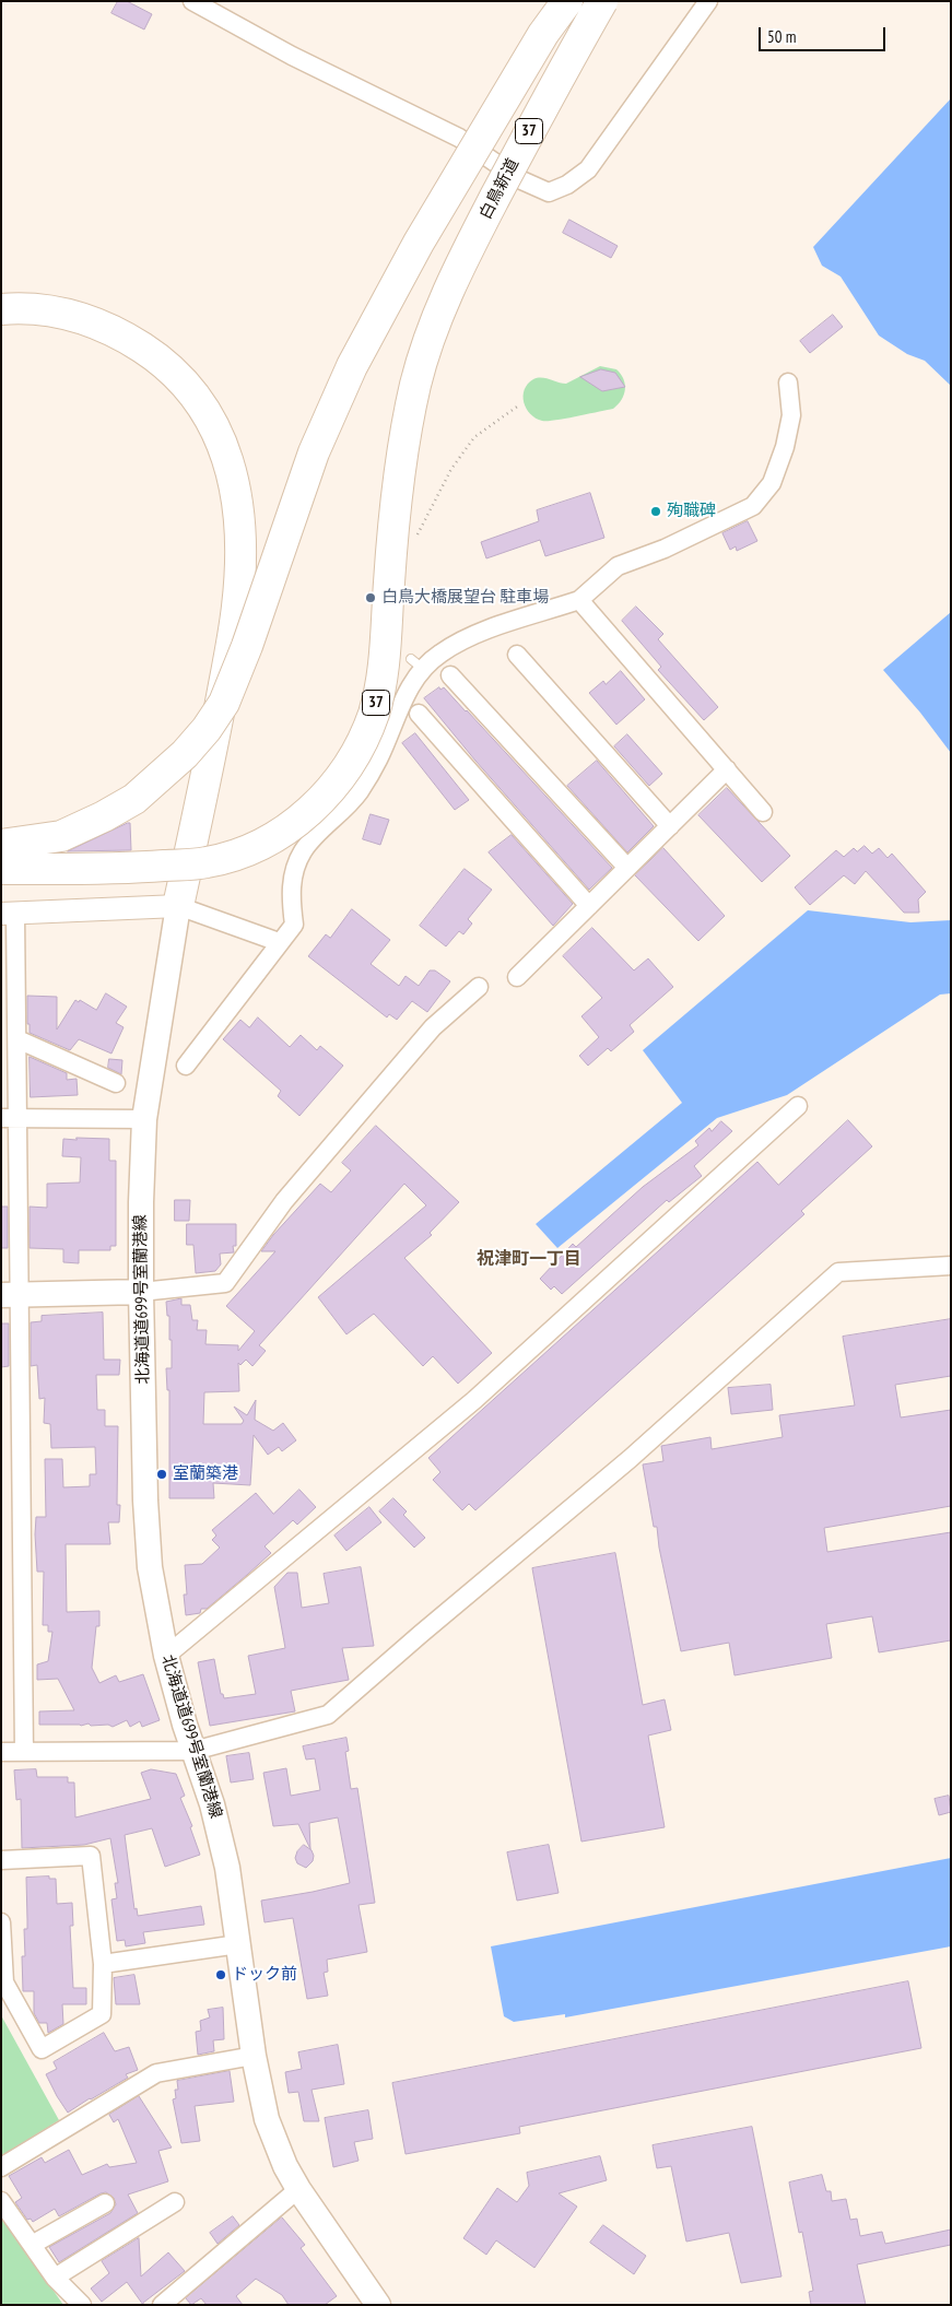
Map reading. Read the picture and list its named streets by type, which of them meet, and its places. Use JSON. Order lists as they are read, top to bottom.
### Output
{
  "streets": {
    "highway": ["37", "白鳥新道"],
    "main road": ["北海道道699号室蘭港線"]
  },
  "districts": ["祝津町一丁目"],
  "places": [
    "殉職碑",
    "白鳥大橋展望台 駐車場",
    "室蘭築港",
    "ドック前"
  ],
  "scale_bar": "50 m"
}
